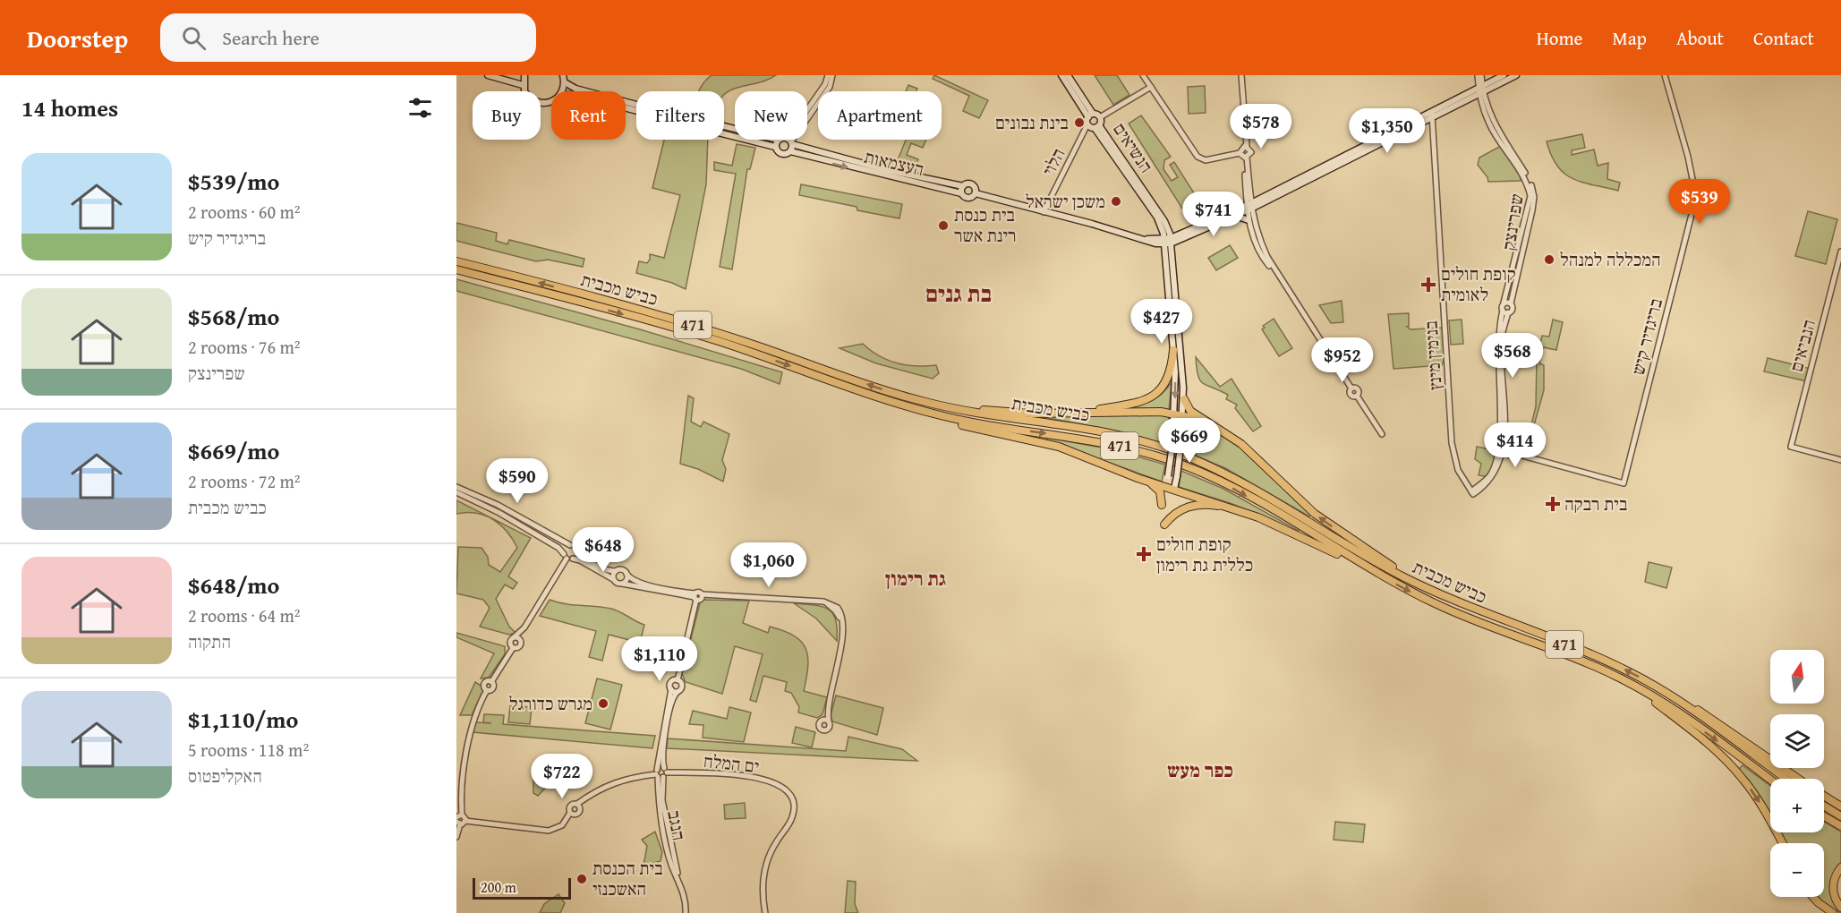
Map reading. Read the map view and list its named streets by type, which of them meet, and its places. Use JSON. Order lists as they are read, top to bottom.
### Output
{
  "streets": {
    "highway": ["כביש מכבית", "471"],
    "main road": ["הנשיאים", "העצמאות"],
    "street": [
      "הלוי",
      "שפרינצק",
      "בריגדיר קיש",
      "הנביאים",
      "בנימין מינץ",
      "ים המלח",
      "הנגב"
    ]
  },
  "crossings": [
    ["ים המלח", "הנגב"]
  ],
  "districts": ["בת גנים", "גת רימון", "כפר מעש"],
  "places": {
    "other": [
      "בינת נבונים",
      "משכן ישראל",
      "בית כנסת רינת אשר",
      "המכללה למנהל",
      "מגרש כדורגל",
      "בית הכנסת האשכנזי"
    ],
    "health": ["קופת חולים לאומית", "בית רבקה", "קופת חולים כללית גת רימון"]
  },
  "scale_bar": "200 m",
  "north": "top",
  "page": {
    "header": "Doorstep",
    "search": "Search here",
    "nav": [
      "Home",
      "Map",
      "About",
      "Contact"
    ],
    "heading": "14 homes",
    "chip": [
      "Buy",
      "Rent",
      "Filters",
      "New",
      "Apartment"
    ],
    "price": [
      "$578",
      "$1,350",
      "$539",
      "$741",
      "$427",
      "$568",
      "$952",
      "$669",
      "$414",
      "$590",
      "$648",
      "$1,060",
      "$1,110",
      "$722"
    ],
    "list": [
      {
        "name": "$539/mo",
        "note": "2 rooms · 60 m² · בריגדיר קיש"
      },
      {
        "name": "$568/mo",
        "note": "2 rooms · 76 m² · שפרינצק"
      },
      {
        "name": "$669/mo",
        "note": "2 rooms · 72 m² · כביש מכבית"
      },
      {
        "name": "$648/mo",
        "note": "2 rooms · 64 m² · התקוה"
      },
      {
        "name": "$1,110/mo",
        "note": "5 rooms · 118 m² · האקליפטוס"
      }
    ],
    "map_buttons": ["+", "−"],
    "scale": "200 m"
  }
}
